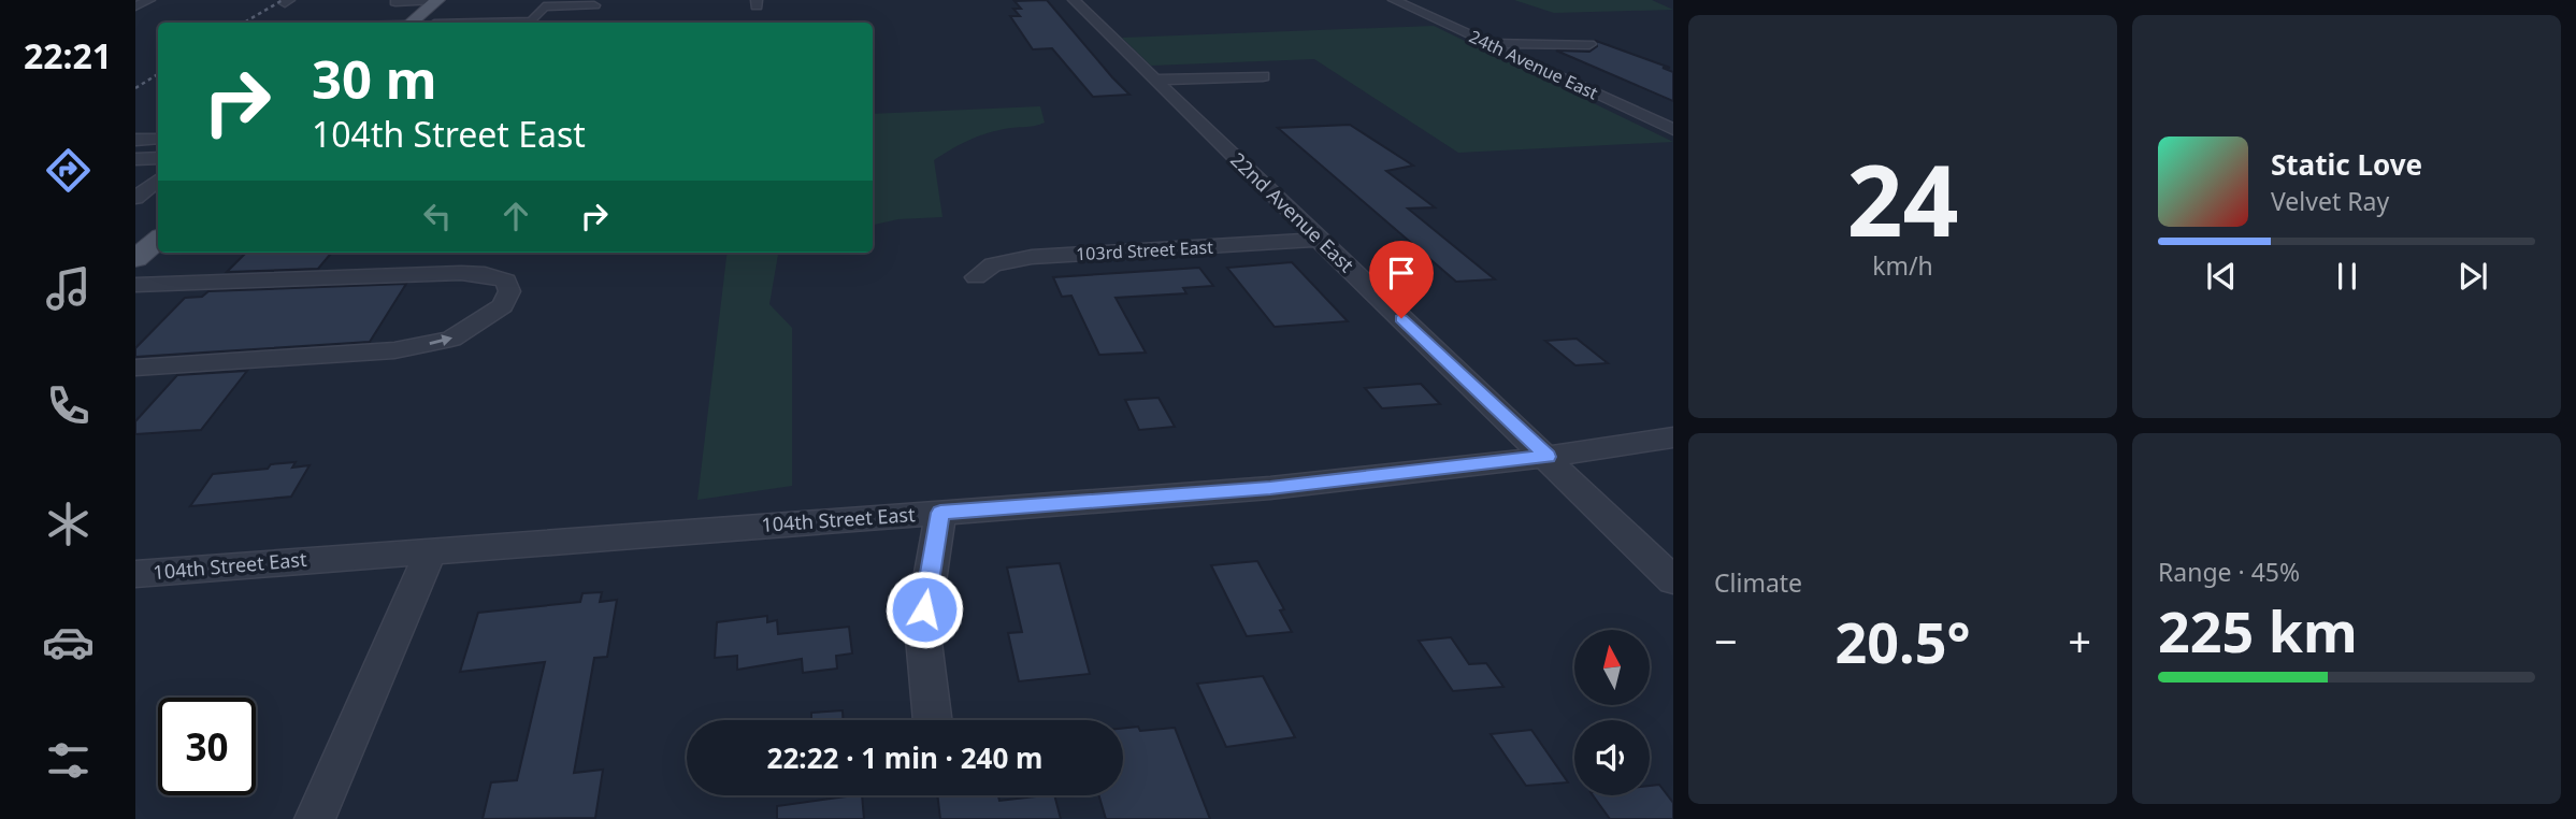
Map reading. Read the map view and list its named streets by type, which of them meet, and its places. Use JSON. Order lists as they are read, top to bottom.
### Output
{
  "streets": {
    "street": [
      "24th Avenue East",
      "22nd Avenue East",
      "103rd Street East",
      "104th Street East"
    ]
  },
  "crossings": [
    ["22nd Avenue East", "103rd Street East"],
    ["22nd Avenue East", "104th Street East"]
  ],
  "north": "top",
  "page": {
    "tabs": "22:21",
    "tile": [
      ["24", "km/h"],
      "Climate",
      ["Range · 45%", "225 km"]
    ],
    "turn": ["30 m", "104th Street East"],
    "song": ["Static Love", "Velvet Ray"],
    "heat": ["−", "20.5°", "+"],
    "limit": "30",
    "trip": "22:22 · 1 min · 240 m"
  }
}
